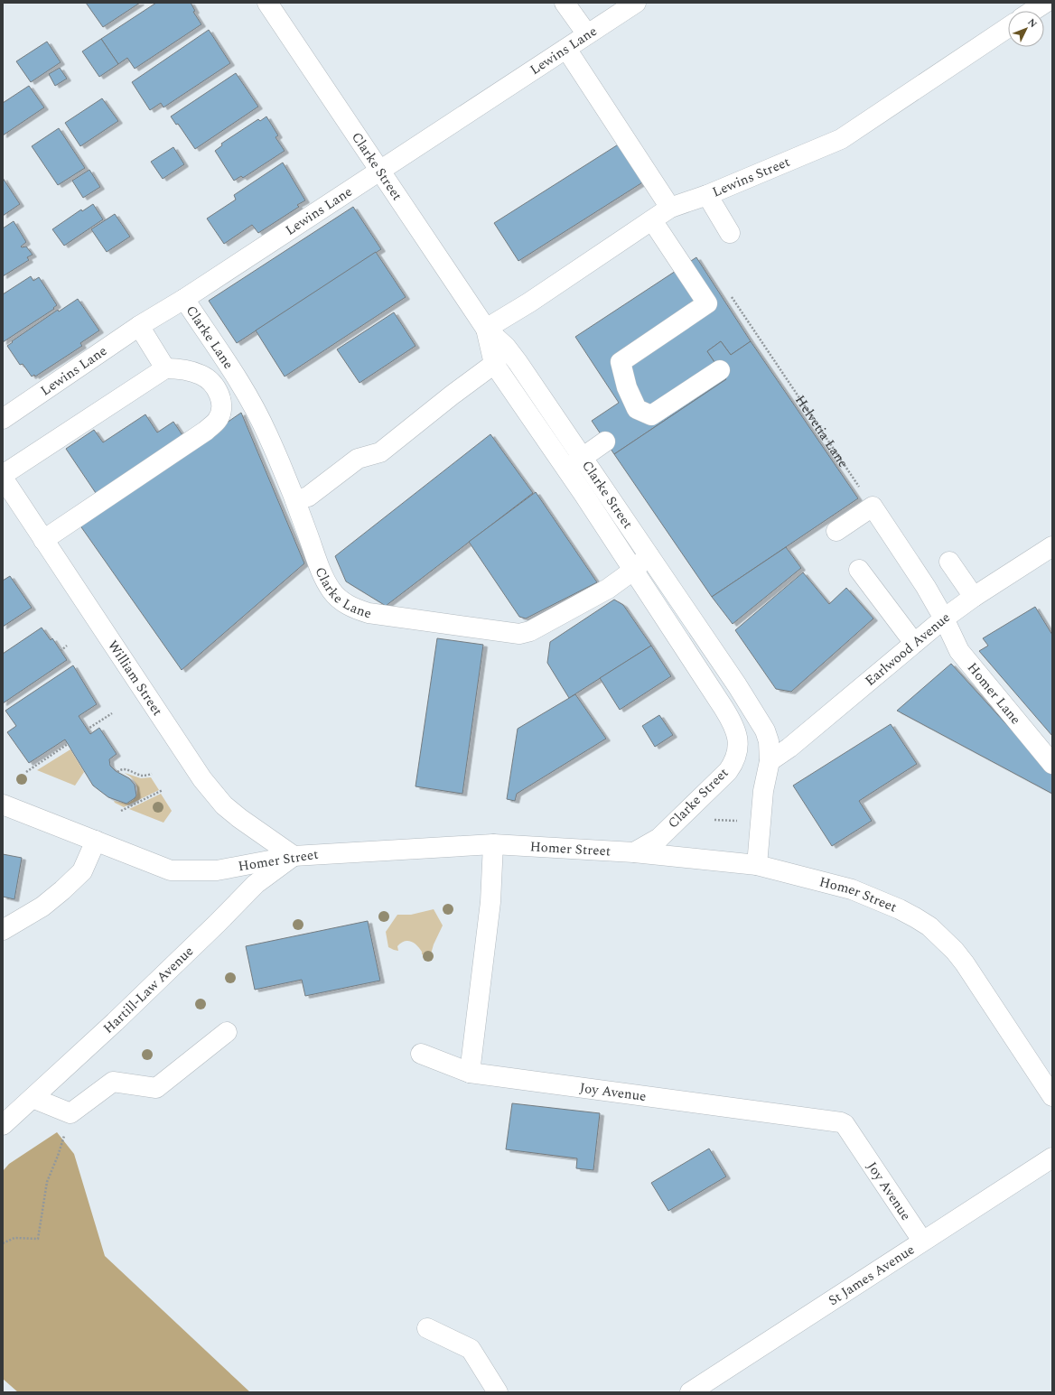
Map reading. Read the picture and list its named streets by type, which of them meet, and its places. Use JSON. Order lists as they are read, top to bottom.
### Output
{
  "streets": {
    "street": [
      "Lewins Lane",
      "Clarke Street",
      "Lewins Street",
      "Clarke Lane",
      "Earlwood Avenue",
      "William Street",
      "Homer Lane",
      "Homer Street",
      "Hartill-Law Avenue",
      "Joy Avenue",
      "St James Avenue"
    ],
    "path": ["Helvetia Lane"]
  },
  "crossings": [
    ["Lewins Lane", "Clarke Street"],
    ["Lewins Lane", "Clarke Lane"],
    ["Clarke Street", "Lewins Street"],
    ["Clarke Street", "Clarke Lane"],
    ["Clarke Street", "Earlwood Avenue"],
    ["Clarke Street", "Homer Street"],
    ["Earlwood Avenue", "Homer Lane"],
    ["William Street", "Homer Street"],
    ["William Street", "Hartill-Law Avenue"],
    ["Homer Street", "Hartill-Law Avenue"],
    ["Joy Avenue", "St James Avenue"]
  ],
  "north": "top right"
}
